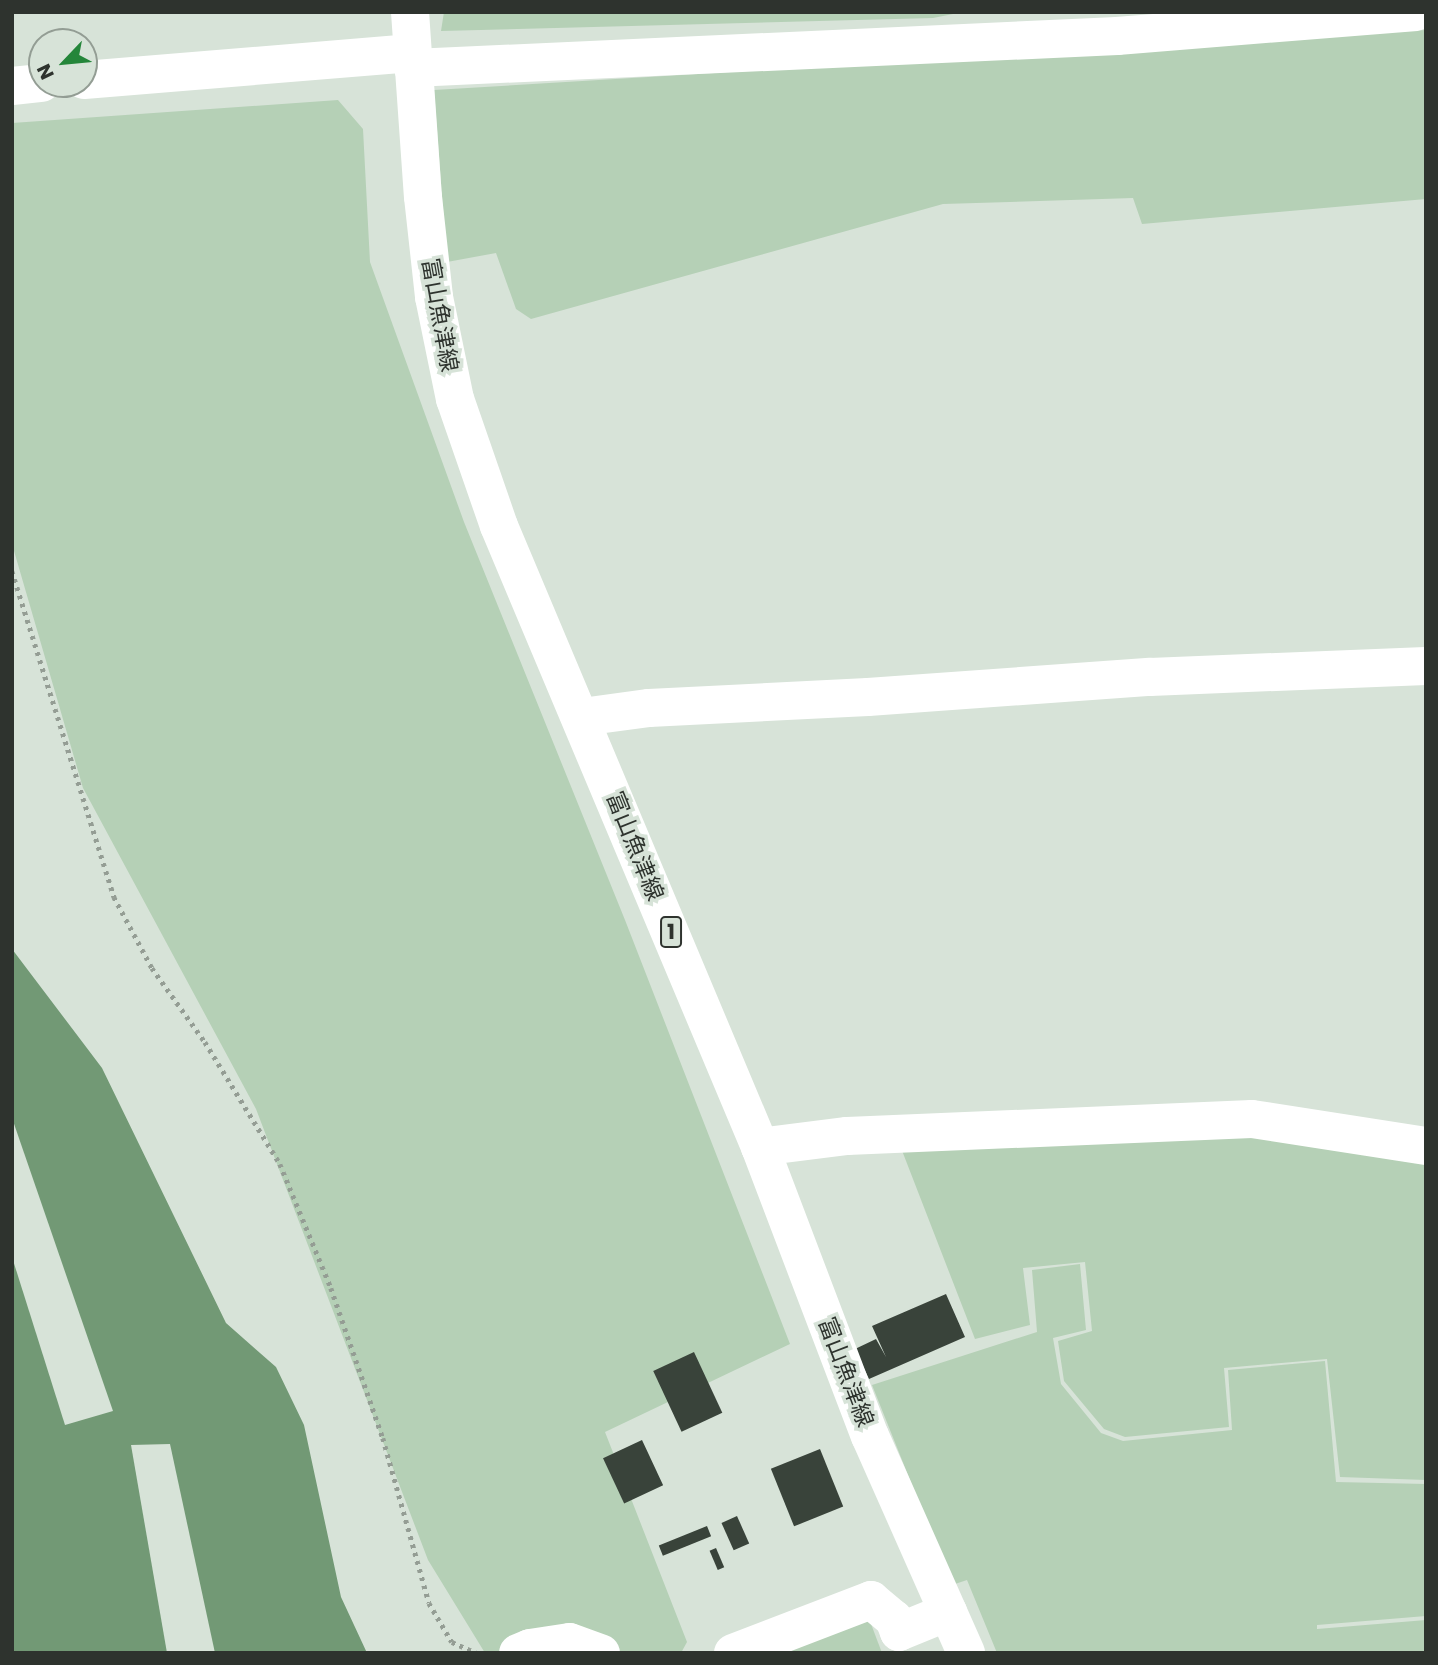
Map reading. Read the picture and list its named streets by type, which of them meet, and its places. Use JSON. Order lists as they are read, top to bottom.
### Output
{
  "streets": {
    "street": ["富山魚津線", "1"]
  },
  "north": "bottom left"
}
